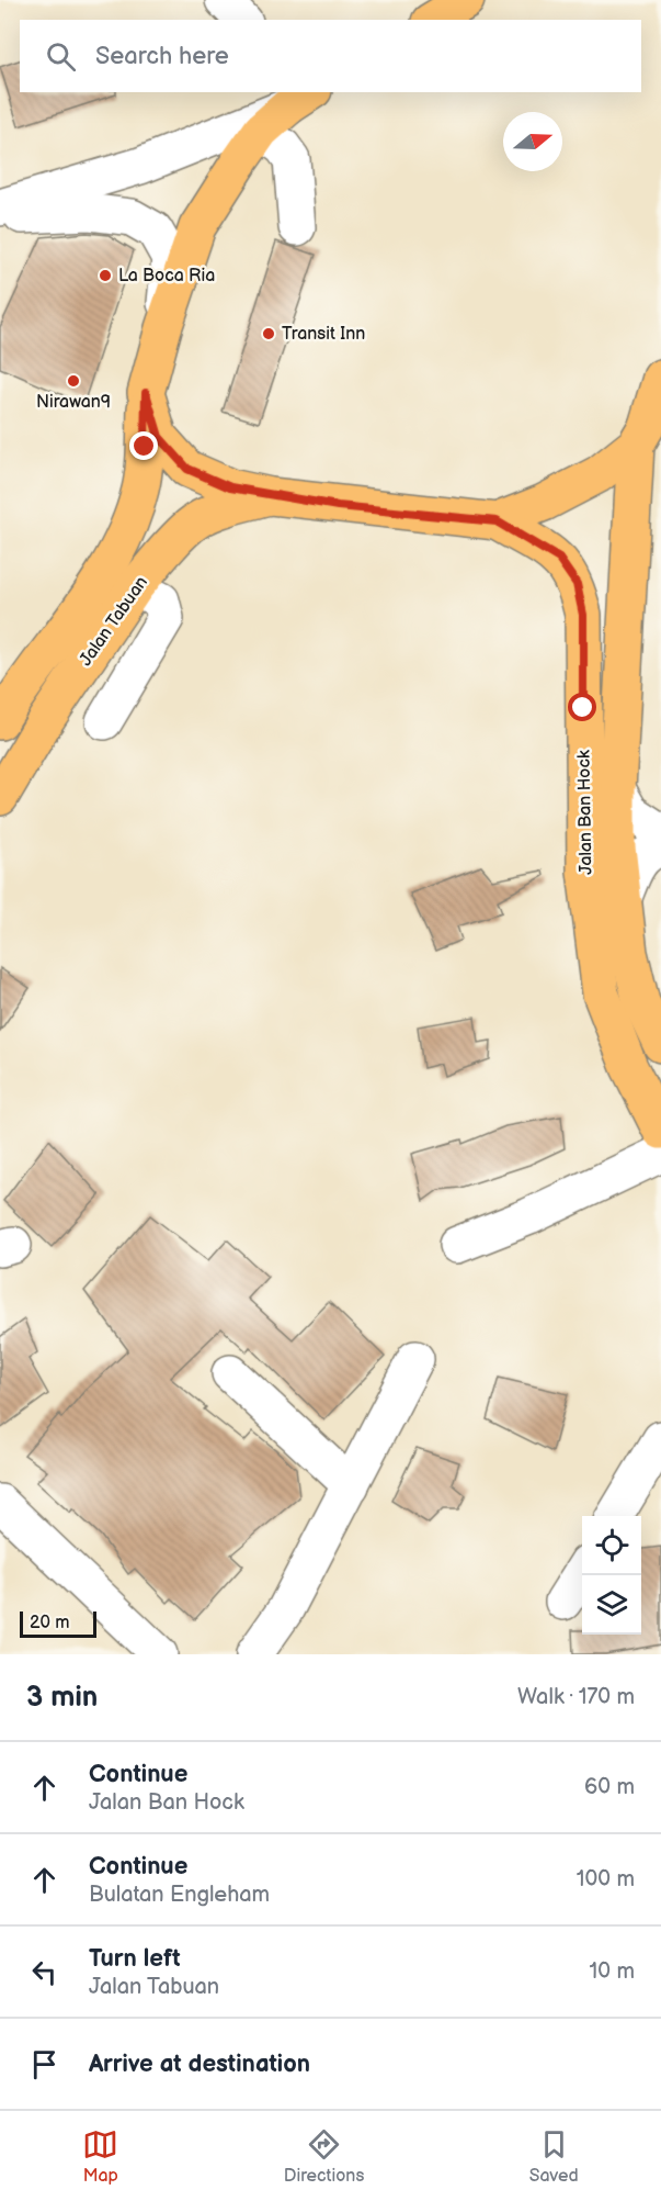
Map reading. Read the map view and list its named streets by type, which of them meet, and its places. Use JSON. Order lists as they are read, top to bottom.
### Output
{
  "streets": {
    "main road": ["Jalan Tabuan", "Jalan Ban Hock"]
  },
  "places": ["La Boca Ria", "Transit Inn", "Nirawan9"],
  "scale_bar": "20 m",
  "north": "right",
  "page": {
    "search": "Search here",
    "scale": "20 m",
    "heading": ["3 min", "Walk · 170 m"],
    "list": [
      ["Continue", "Jalan Ban Hock", "60 m"],
      ["Continue", "Bulatan Engleham", "100 m"],
      ["Turn left", "Jalan Tabuan", "10 m"],
      "Arrive at destination"
    ],
    "nav": ["Map", "Directions", "Saved"]
  }
}
